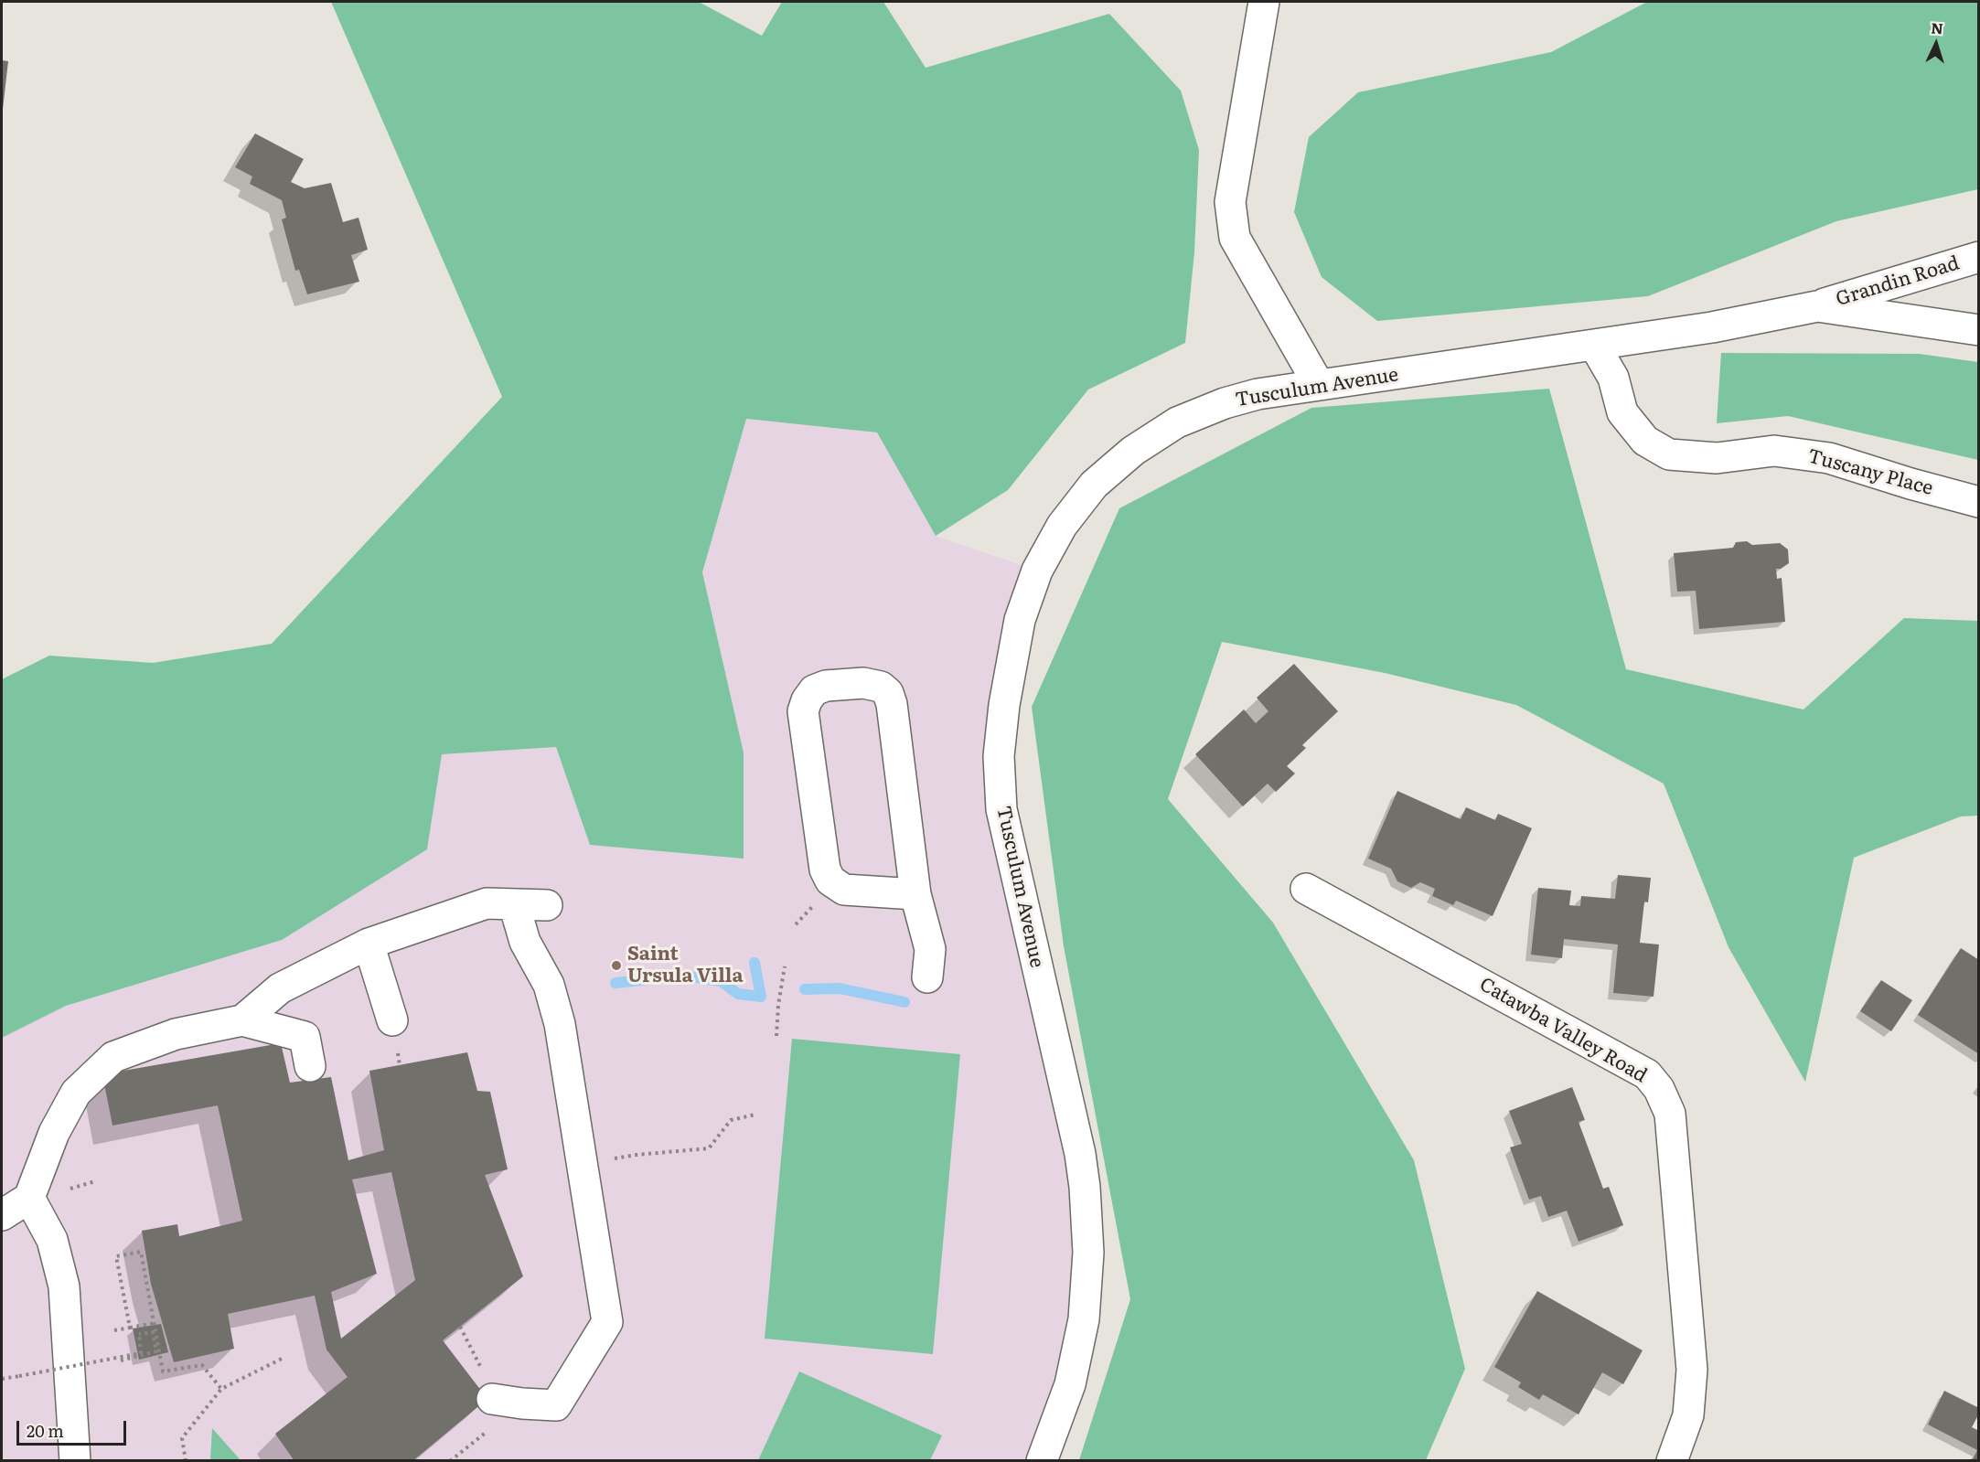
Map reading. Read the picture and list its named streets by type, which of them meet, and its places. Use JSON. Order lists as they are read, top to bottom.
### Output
{
  "streets": {
    "street": [
      "Grandin Road",
      "Tusculum Avenue",
      "Tuscany Place",
      "Catawba Valley Road"
    ]
  },
  "crossings": [
    ["Grandin Road", "Tusculum Avenue"],
    ["Tusculum Avenue", "Tuscany Place"]
  ],
  "places": ["Saint Ursula Villa"],
  "scale_bar": "20 m",
  "north": "top"
}
